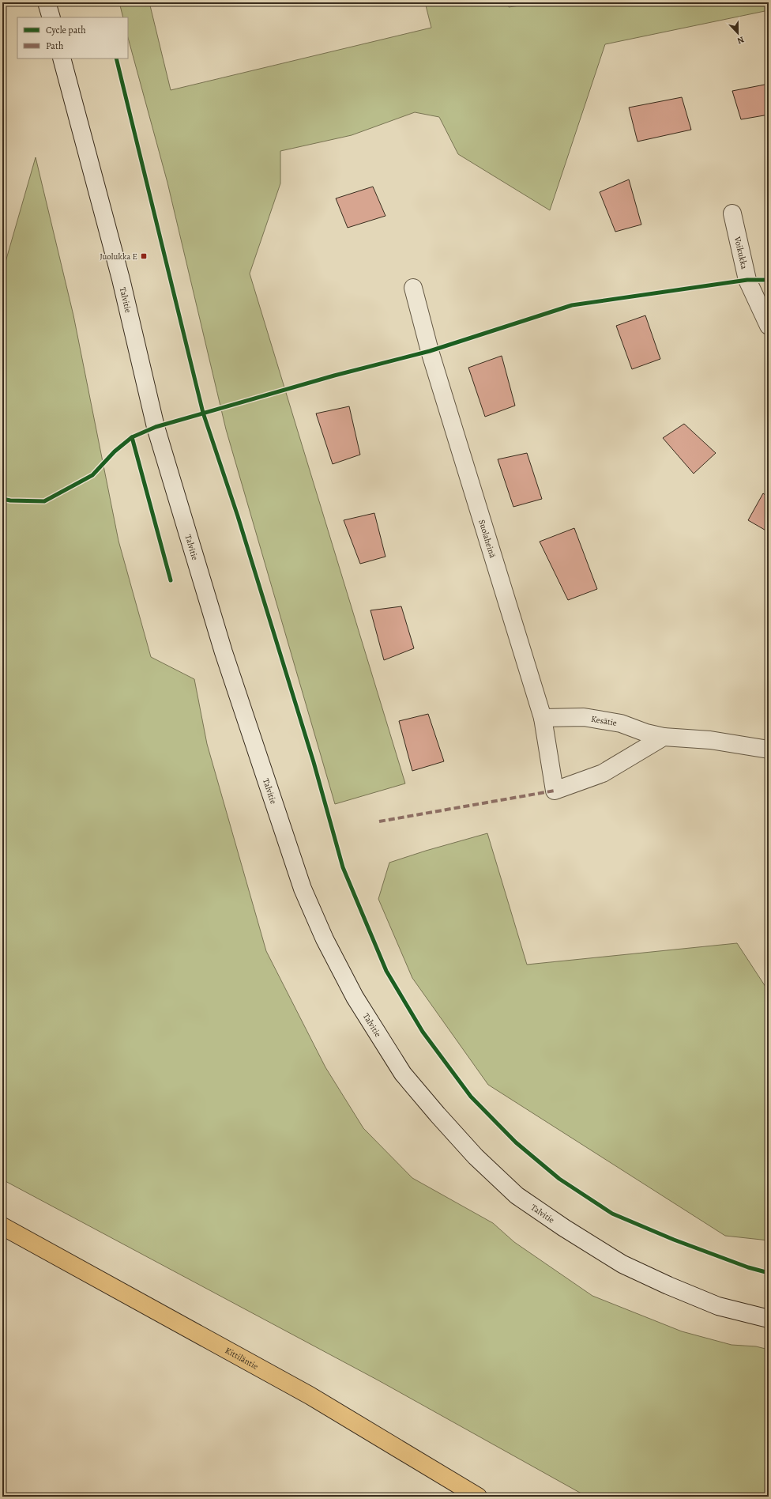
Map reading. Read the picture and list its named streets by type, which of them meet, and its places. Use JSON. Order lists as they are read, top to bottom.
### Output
{
  "streets": {
    "main road": ["Kittiläntie"],
    "street": [
      "Voikukka",
      "Talvitie",
      "Suolaheinä",
      "Kesätie"
    ]
  },
  "crossings": [
    ["Suolaheinä", "Kesätie"]
  ],
  "places": {
    "transit": ["Juolukka E"]
  },
  "legend": ["Cycle path", "Path"],
  "north": "bottom"
}
